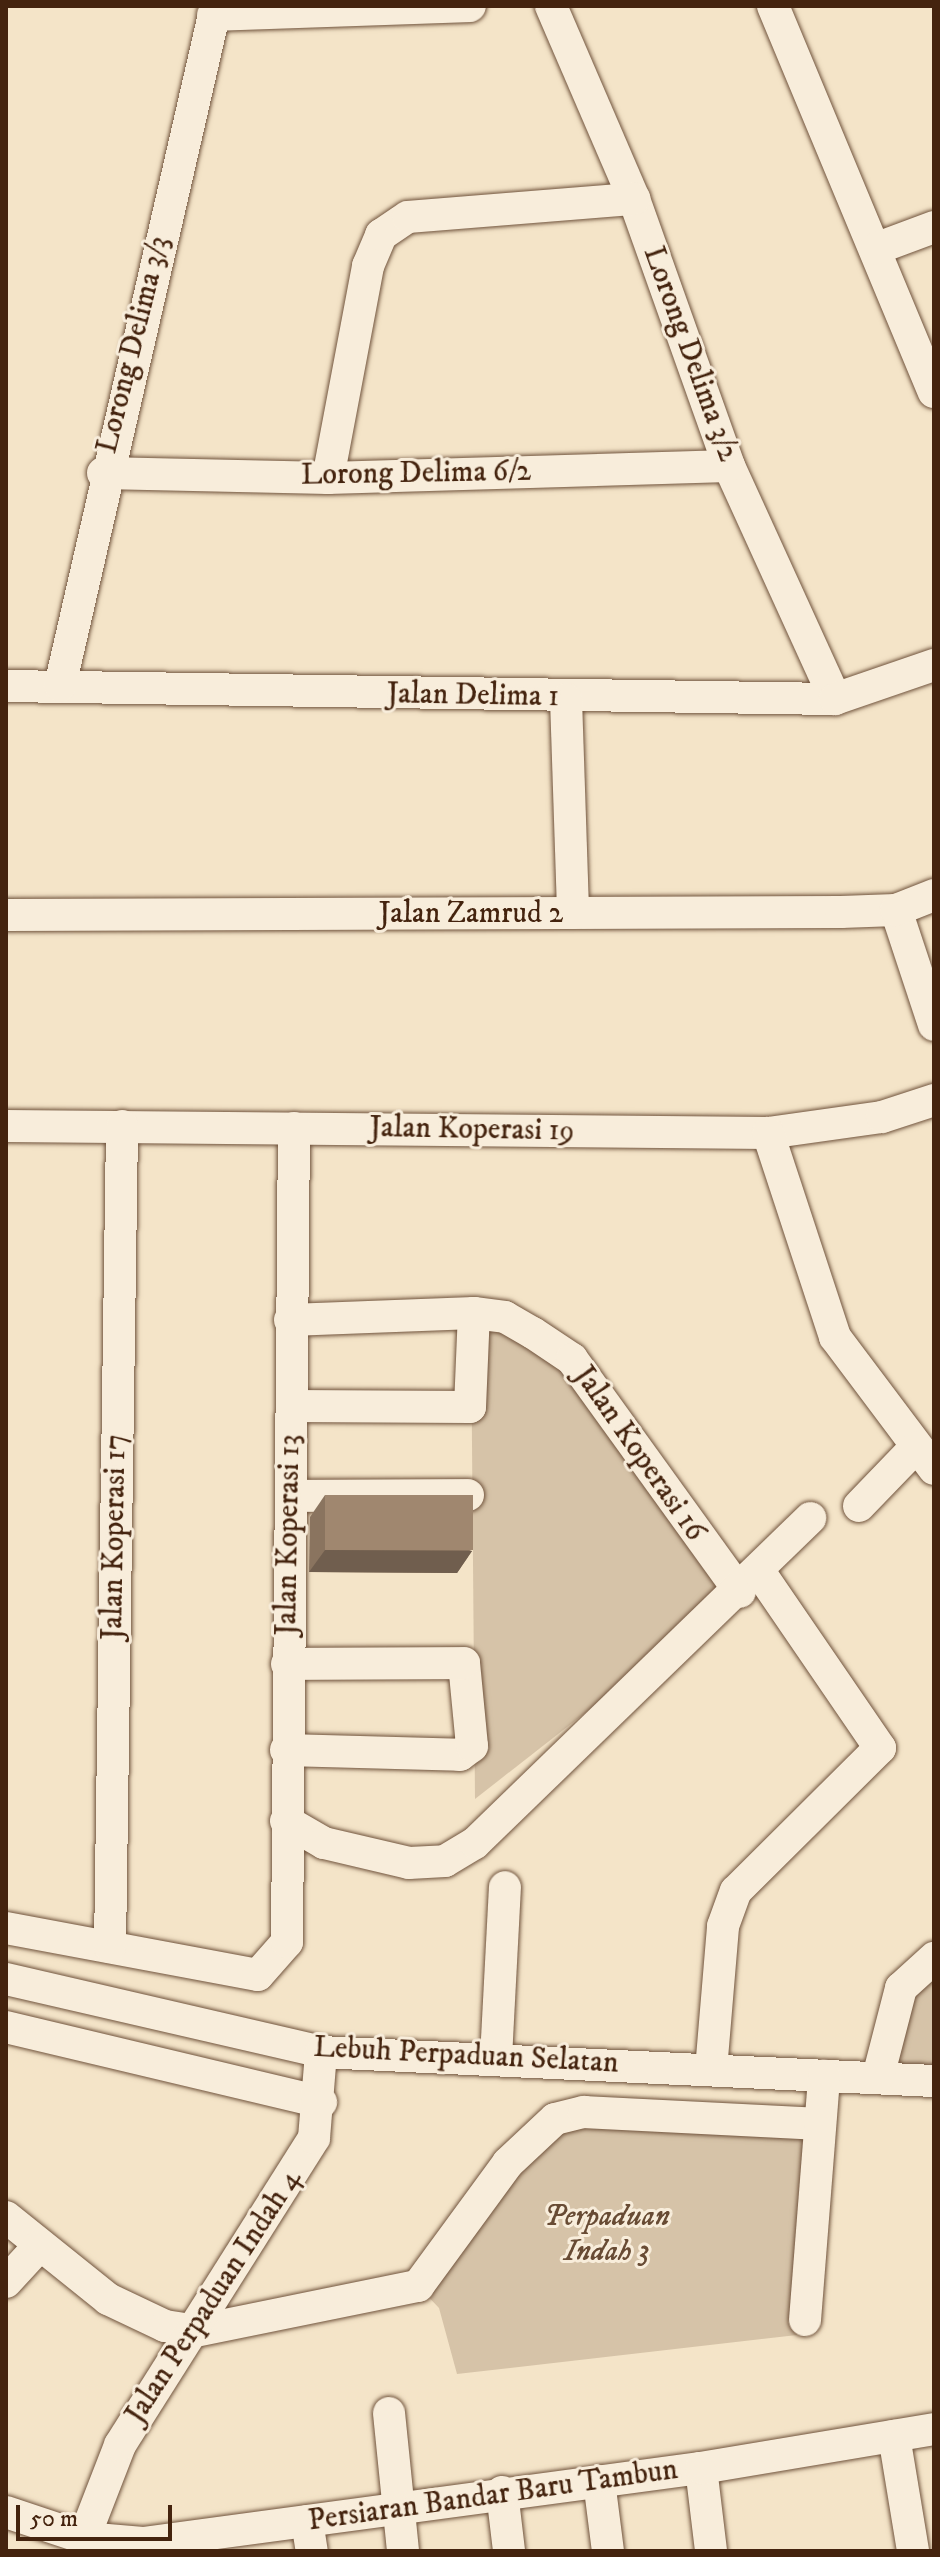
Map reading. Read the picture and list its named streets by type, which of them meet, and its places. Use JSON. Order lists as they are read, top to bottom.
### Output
{
  "streets": {
    "street": [
      "Lorong Delima 3/3",
      "Lorong Delima 3/2",
      "Lorong Delima 6/2",
      "Jalan Delima 1",
      "Jalan Zamrud 2",
      "Jalan Koperasi 19",
      "Jalan Koperasi 16",
      "Jalan Koperasi 13",
      "Jalan Koperasi 17",
      "Lebuh Perpaduan Selatan",
      "Jalan Perpaduan Indah 4",
      "Persiaran Bandar Baru Tambun"
    ]
  },
  "crossings": [
    ["Lorong Delima 3/3", "Lorong Delima 6/2"],
    ["Lorong Delima 3/3", "Jalan Delima 1"],
    ["Lorong Delima 3/2", "Lorong Delima 6/2"],
    ["Lorong Delima 3/2", "Jalan Delima 1"],
    ["Jalan Koperasi 19", "Jalan Koperasi 13"],
    ["Jalan Koperasi 19", "Jalan Koperasi 17"],
    ["Jalan Koperasi 16", "Jalan Koperasi 13"],
    ["Jalan Koperasi 16", "Lebuh Perpaduan Selatan"],
    ["Jalan Koperasi 13", "Jalan Koperasi 17"],
    ["Lebuh Perpaduan Selatan", "Jalan Perpaduan Indah 4"],
    ["Jalan Perpaduan Indah 4", "Persiaran Bandar Baru Tambun"]
  ],
  "parks": ["Perpaduan Indah 3"],
  "scale_bar": "50 m"
}
